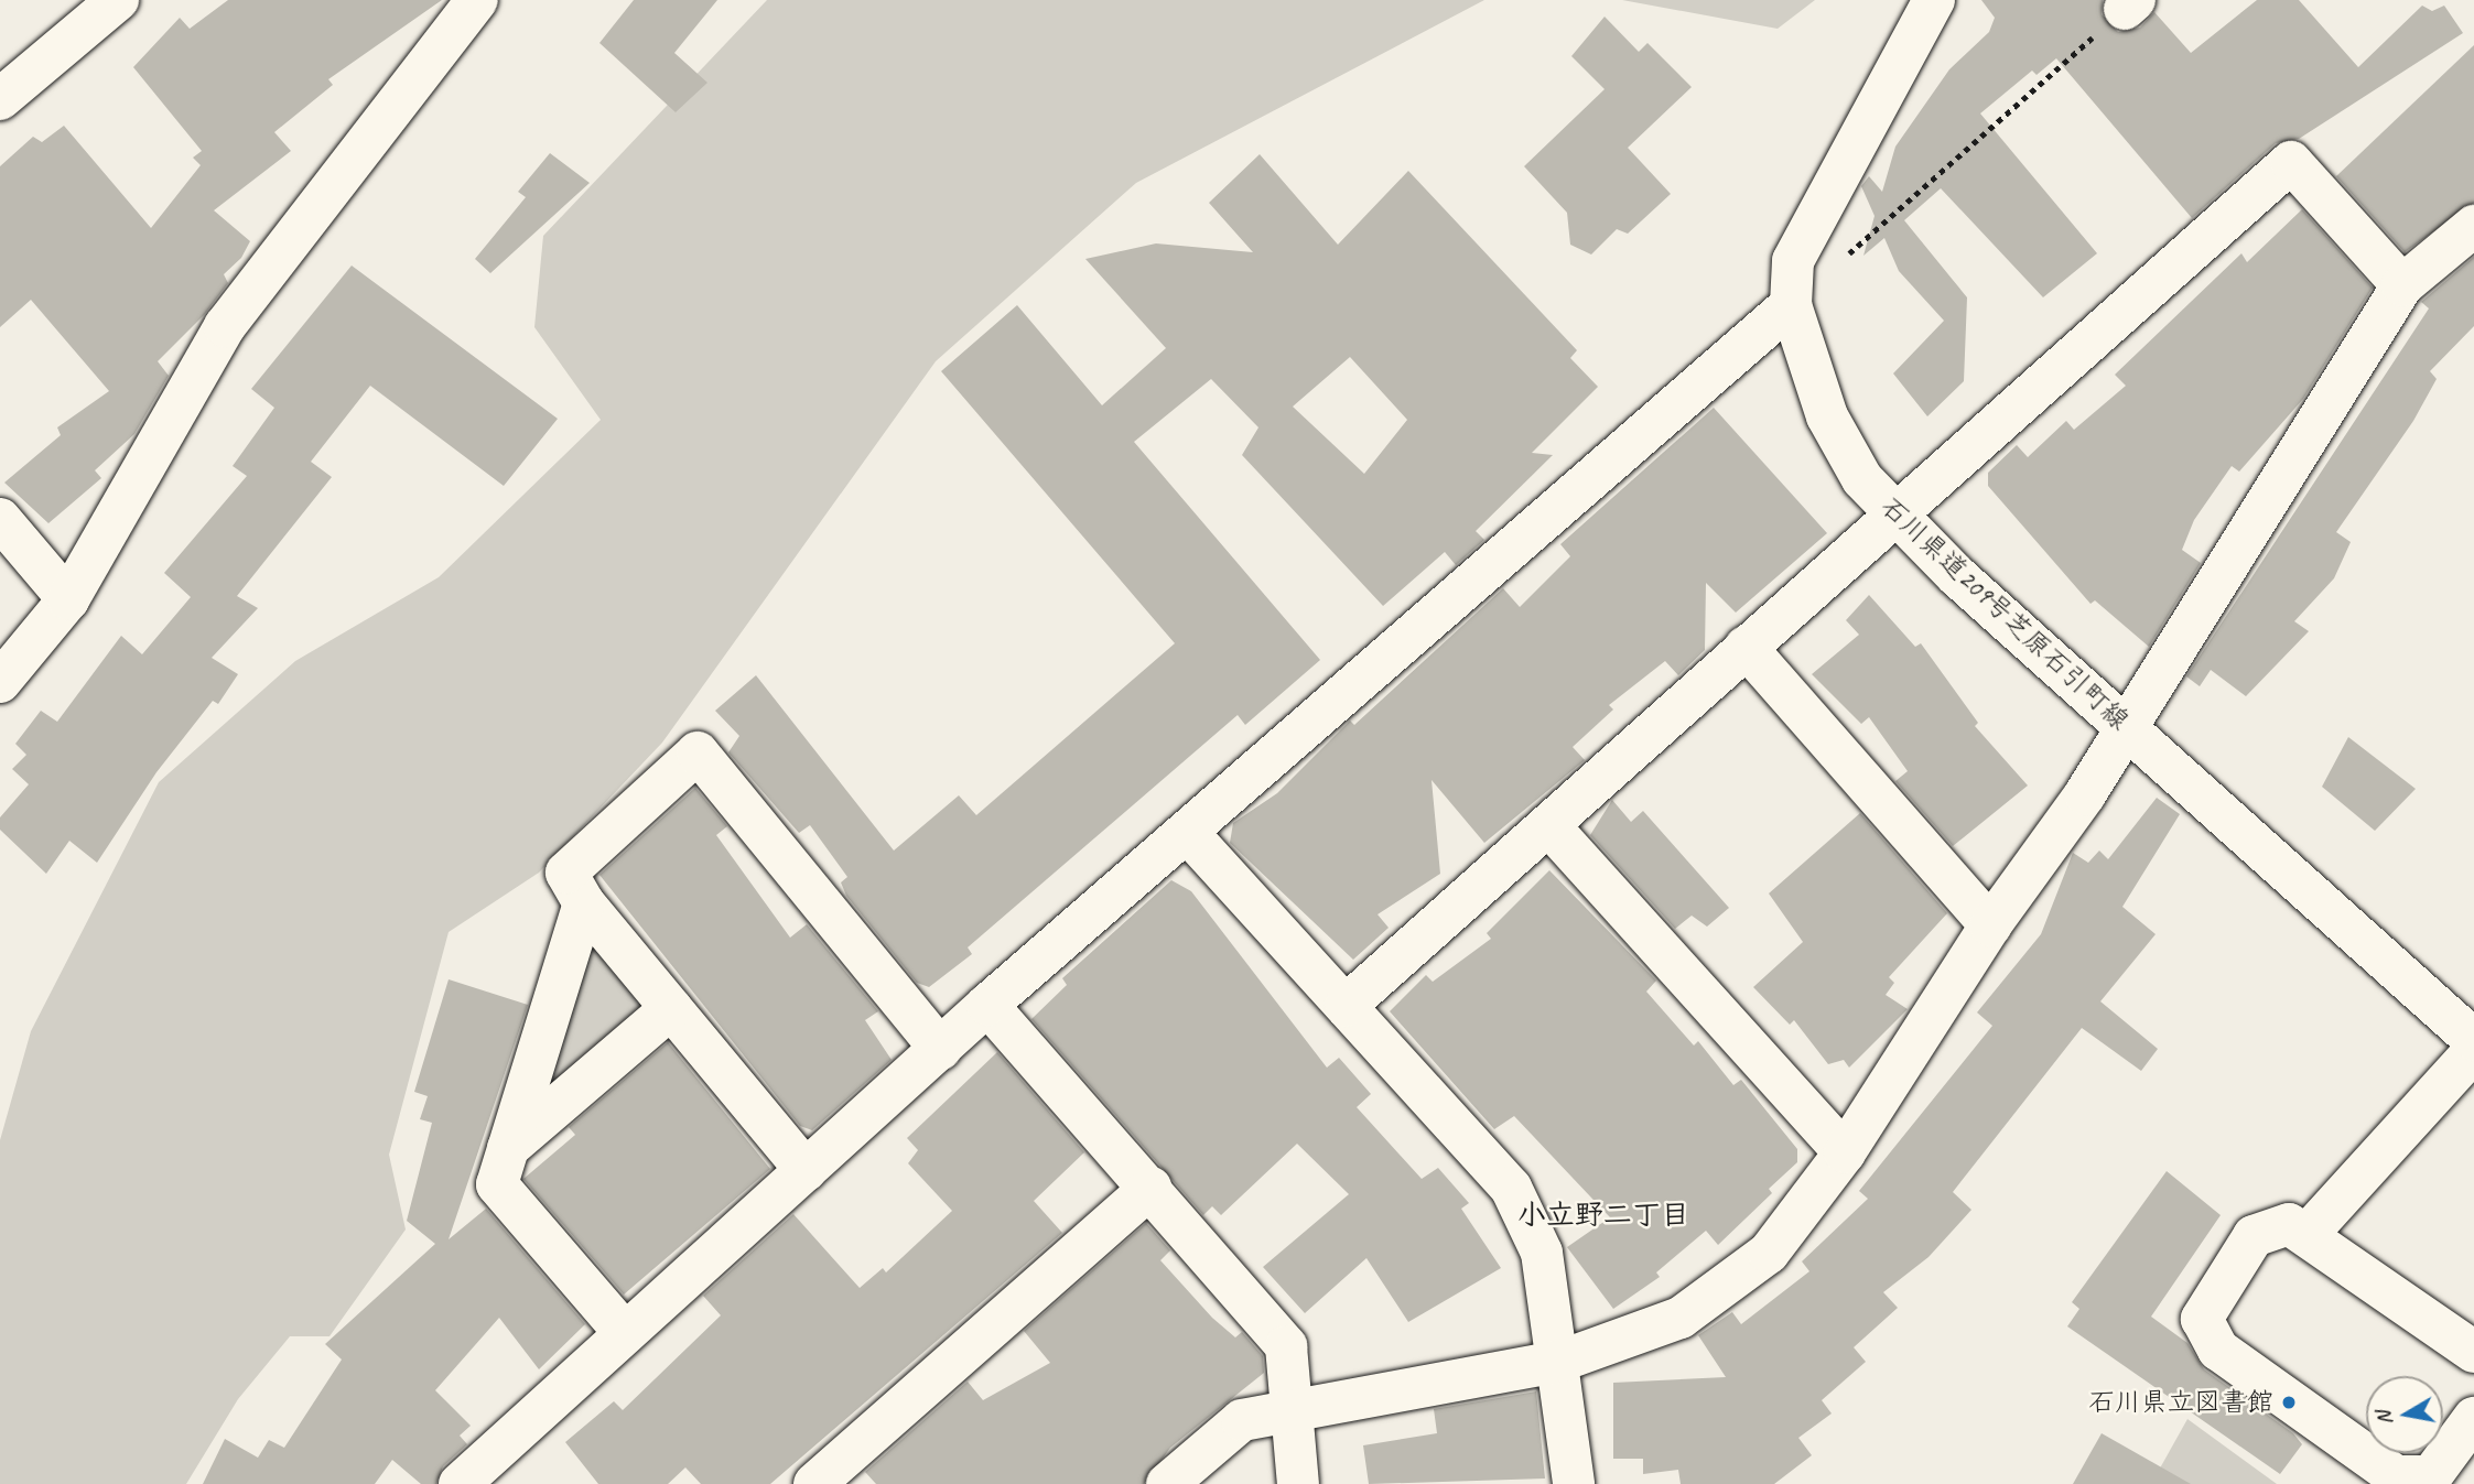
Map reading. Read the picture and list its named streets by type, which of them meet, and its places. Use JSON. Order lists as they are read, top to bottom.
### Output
{
  "streets": {
    "street": ["石川県道209号芝原石引町線"]
  },
  "districts": ["小立野二丁目"],
  "places": ["石川県立図書館"],
  "north": "left"
}
